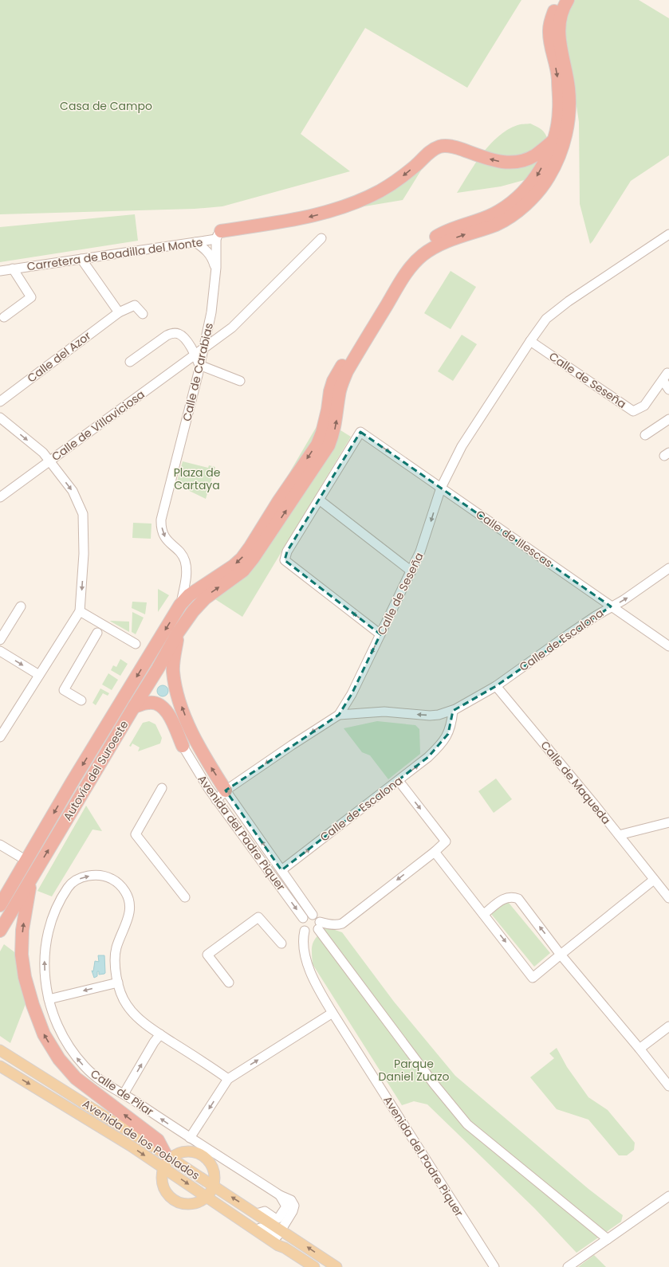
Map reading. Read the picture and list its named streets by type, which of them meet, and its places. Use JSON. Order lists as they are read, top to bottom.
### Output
{
  "streets": {
    "highway": ["Autovía del Suroeste"],
    "main road": ["Avenida de los Poblados"],
    "street": [
      "Carretera de Boadilla del Monte",
      "Calle del Azor",
      "Calle de Carabias",
      "Calle de Seseña",
      "Calle de Villaviciosa",
      "Calle de Illescas",
      "Calle de Escalona",
      "Calle de Maqueda",
      "Avenida del Padre Piquer",
      "Calle de Pilar"
    ]
  },
  "crossings": [
    ["Carretera de Boadilla del Monte", "Calle de Carabias"],
    ["Calle de Carabias", "Calle de Villaviciosa"],
    ["Calle de Carabias", "Autovía del Suroeste"],
    ["Calle de Seseña", "Calle de Illescas"],
    ["Calle de Seseña", "Calle de Escalona"],
    ["Calle de Seseña", "Avenida del Padre Piquer"],
    ["Calle de Illescas", "Calle de Escalona"],
    ["Calle de Escalona", "Calle de Maqueda"],
    ["Calle de Escalona", "Avenida del Padre Piquer"],
    ["Calle de Pilar", "Avenida de los Poblados"]
  ],
  "one_way": ["Calle de Carabias"],
  "parks": ["Casa de Campo", "Plaza de Cartaya", "Parque Daniel Zuazo"]
}
